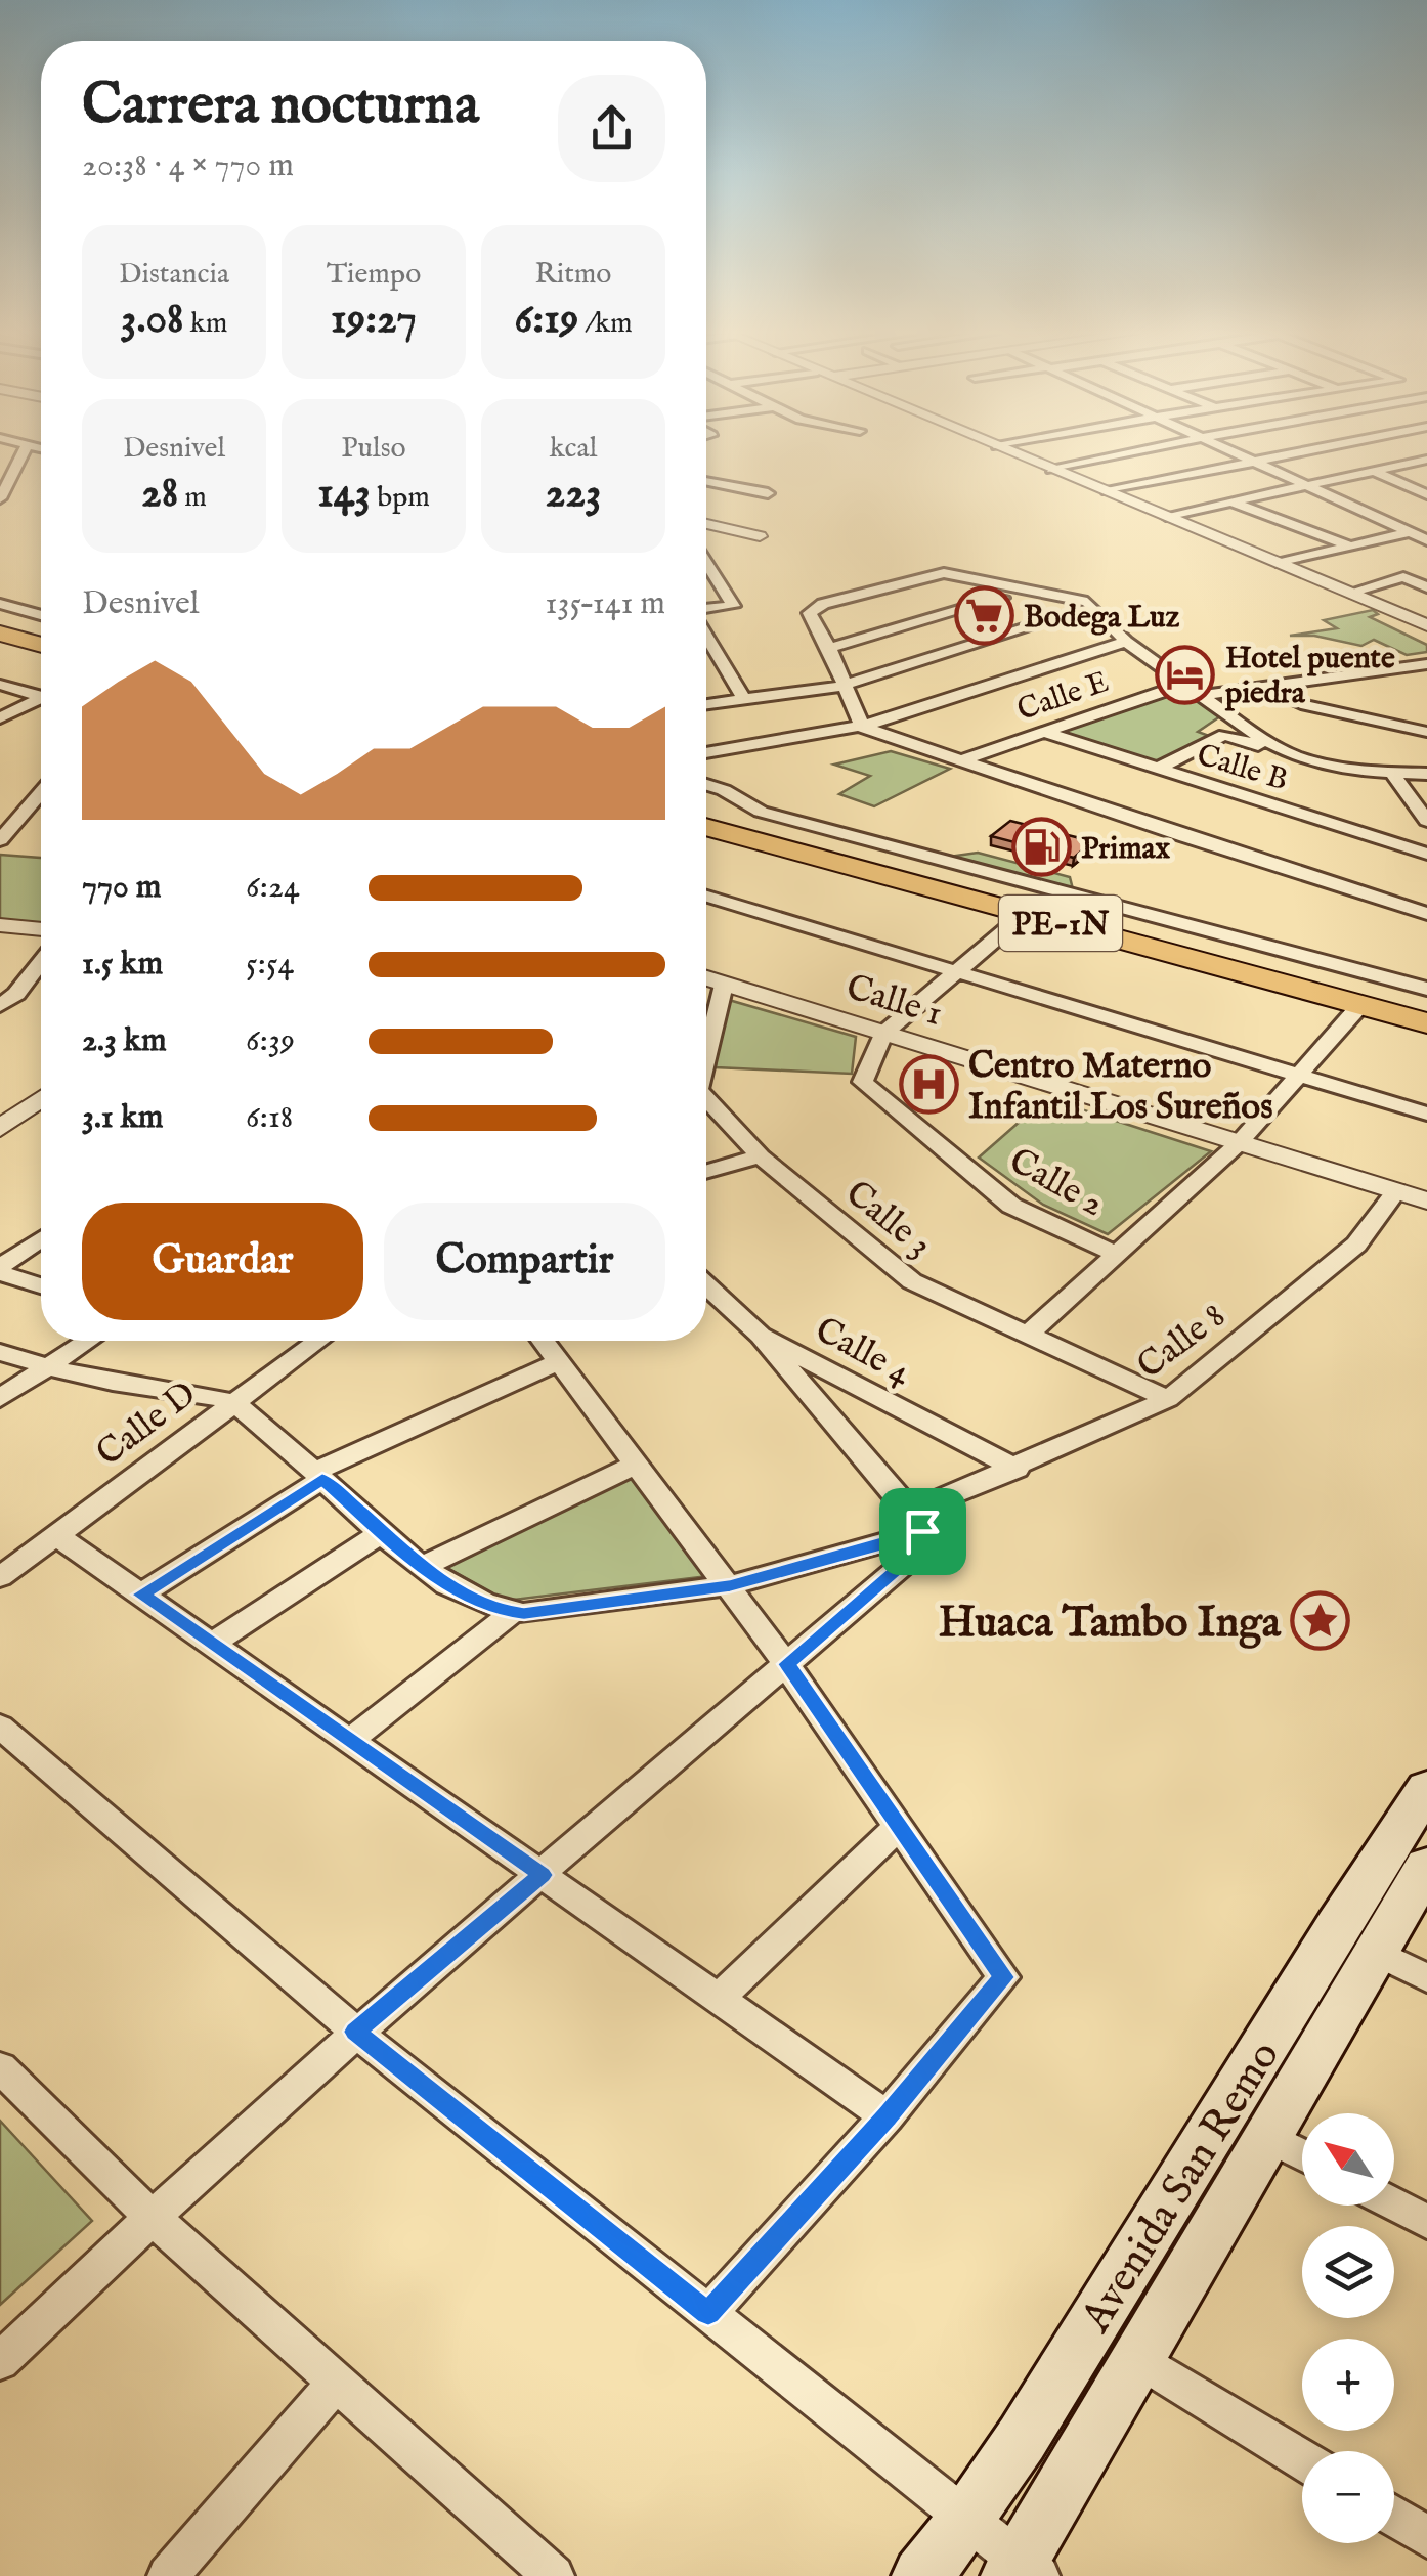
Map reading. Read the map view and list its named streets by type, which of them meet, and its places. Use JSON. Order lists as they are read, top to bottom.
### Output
{
  "streets": {
    "highway": ["PE-1N"],
    "main road": ["Avenida San Remo"],
    "street": [
      "Calle E",
      "Calle B",
      "Calle 1",
      "Calle 2",
      "Calle 3",
      "Calle 8",
      "Calle 4",
      "Calle D"
    ]
  },
  "crossings": [
    ["Calle E", "Calle B"],
    ["PE-1N", "Calle 2"],
    ["Calle 1", "Calle 2"],
    ["Calle 1", "Calle 3"],
    ["Calle 1", "Calle 8"],
    ["Calle 3", "Calle 8"],
    ["Calle 8", "Calle 4"]
  ],
  "places": {
    "supermarket": ["Bodega Luz"],
    "hotel": ["Hotel puente piedra"],
    "fuel station": ["Primax"],
    "hospital": ["Centro Materno Infantil Los Sureños"],
    "place": ["Huaca Tambo Inga"]
  },
  "north": "top left",
  "page": {
    "heading": ["Carrera nocturna", "20:38 · 4 × 770 m"],
    "stats": [
      ["Distancia", "3.08 km"],
      ["Tiempo", "19:27"],
      ["Ritmo", "6:19 /km"],
      ["Desnivel", "28 m"],
      ["Pulso", "143 bpm"],
      ["kcal", "223"]
    ],
    "chart": ["Desnivel", "135–141 m"],
    "list": [
      {
        "name": "770 m",
        "note": "6:24"
      },
      {
        "name": "1.5 km",
        "note": "5:54"
      },
      {
        "name": "2.3 km",
        "note": "6:39"
      },
      {
        "name": "3.1 km",
        "note": "6:18"
      }
    ],
    "buttons": ["Guardar", "Compartir"],
    "map_buttons": ["+", "−"]
  }
}
